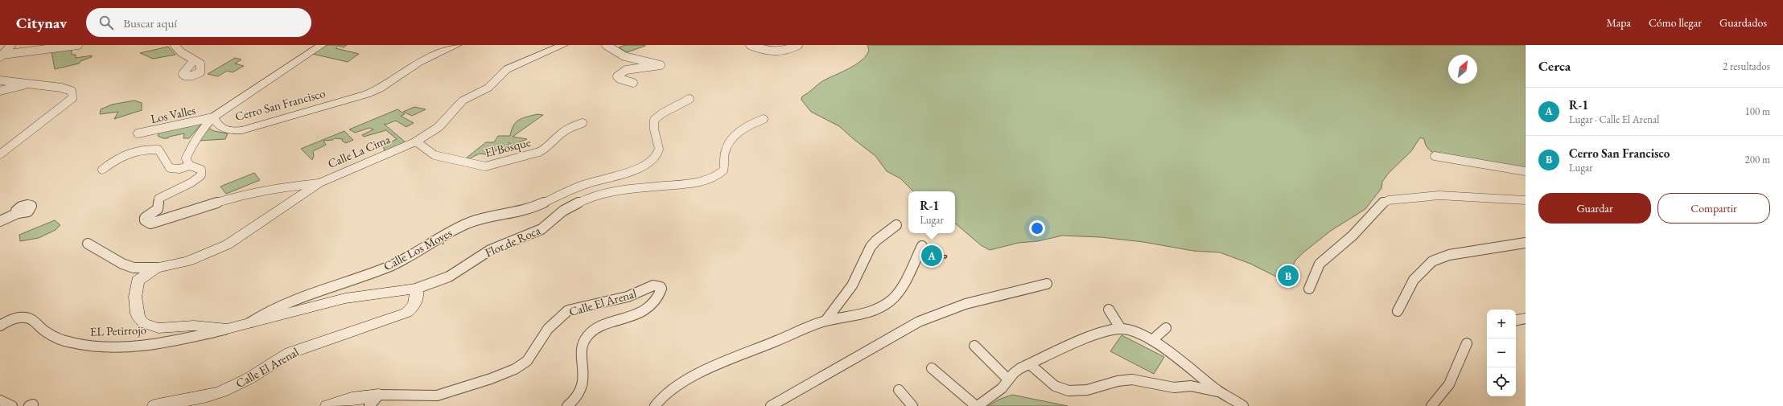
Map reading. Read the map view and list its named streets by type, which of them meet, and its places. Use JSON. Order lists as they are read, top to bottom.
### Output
{
  "streets": {
    "street": [
      "Cerro San Francisco",
      "Los Valles",
      "El Bosque",
      "Calle La Cima",
      "Flor de Roca",
      "Calle Los Moyes",
      "Calle El Arenal",
      "EL Petirrojo"
    ]
  },
  "crossings": [
    ["Cerro San Francisco", "Los Valles"],
    ["El Bosque", "Calle La Cima"],
    ["Calle La Cima", "Calle Los Moyes"],
    ["Flor de Roca", "Calle Los Moyes"],
    ["Flor de Roca", "Calle El Arenal"],
    ["Calle Los Moyes", "EL Petirrojo"]
  ],
  "north": "top right",
  "page": {
    "header": "Citynav",
    "search": "Buscar aquí",
    "nav": ["Mapa", "Cómo llegar", "Guardados"],
    "heading": ["Cerca", "2 resultados"],
    "list": [
      {
        "mark": "A",
        "name": "R-1",
        "note": "Lugar · Calle El Arenal",
        "value": "100 m"
      },
      {
        "mark": "B",
        "name": "Cerro San Francisco",
        "note": "Lugar",
        "value": "200 m"
      }
    ],
    "buttons": ["Guardar", "Compartir"],
    "popup": ["R-1", "Lugar"],
    "pins": ["A", "B"],
    "map_buttons": ["+", "−"]
  }
}
